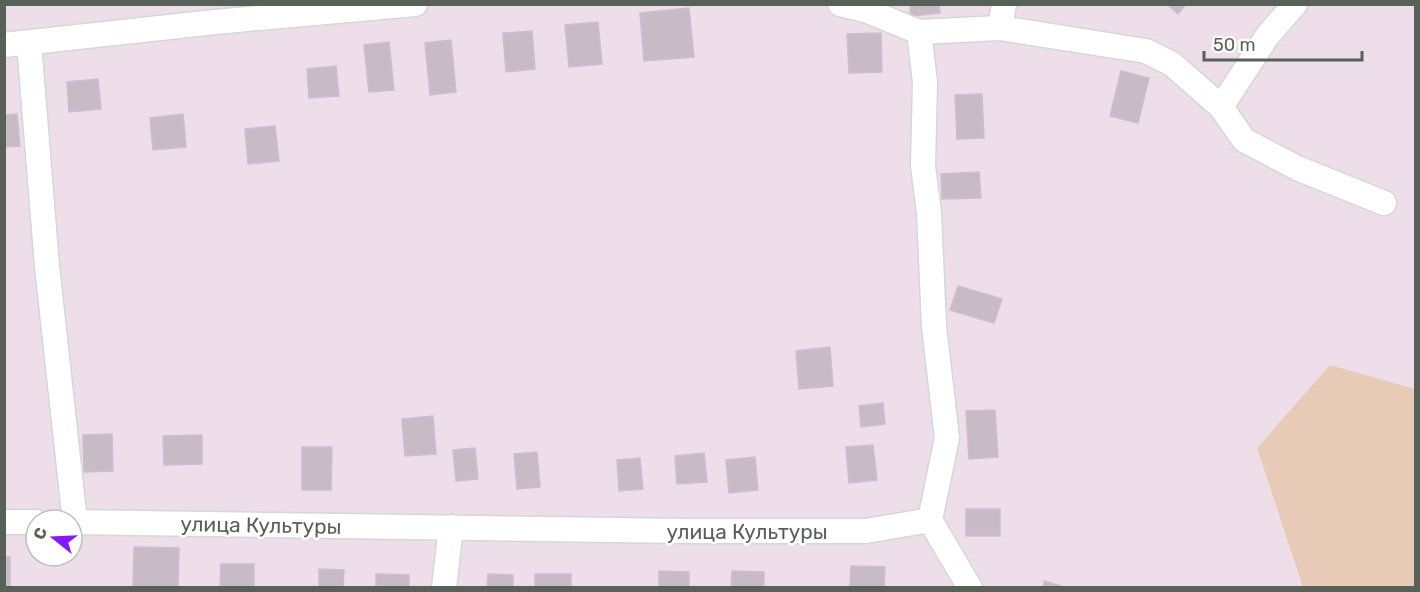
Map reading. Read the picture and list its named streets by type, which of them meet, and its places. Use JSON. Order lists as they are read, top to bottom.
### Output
{
  "streets": {
    "street": ["улица Культуры"]
  },
  "scale_bar": "50 m",
  "north": "left"
}
